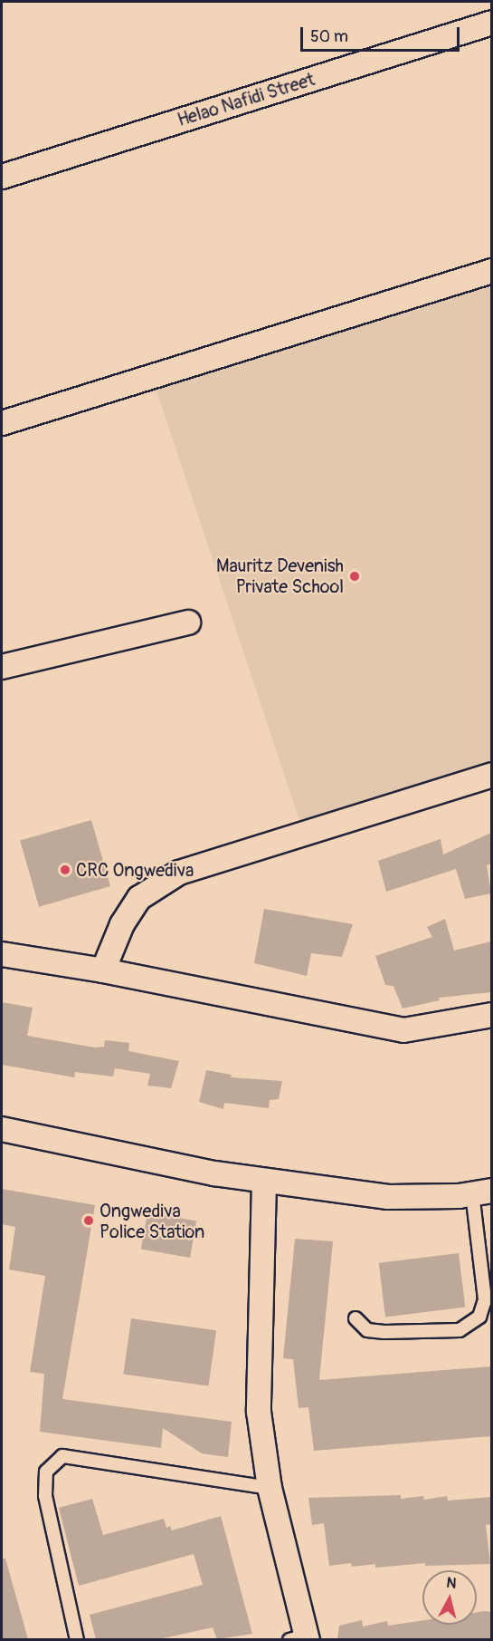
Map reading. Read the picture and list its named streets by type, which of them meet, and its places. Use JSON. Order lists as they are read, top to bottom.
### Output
{
  "streets": {
    "street": ["Helao Nafidi Street"]
  },
  "places": ["Mauritz Devenish Private School", "CRC Ongwediva", "Ongwediva Police Station"],
  "scale_bar": "50 m",
  "north": "top"
}
